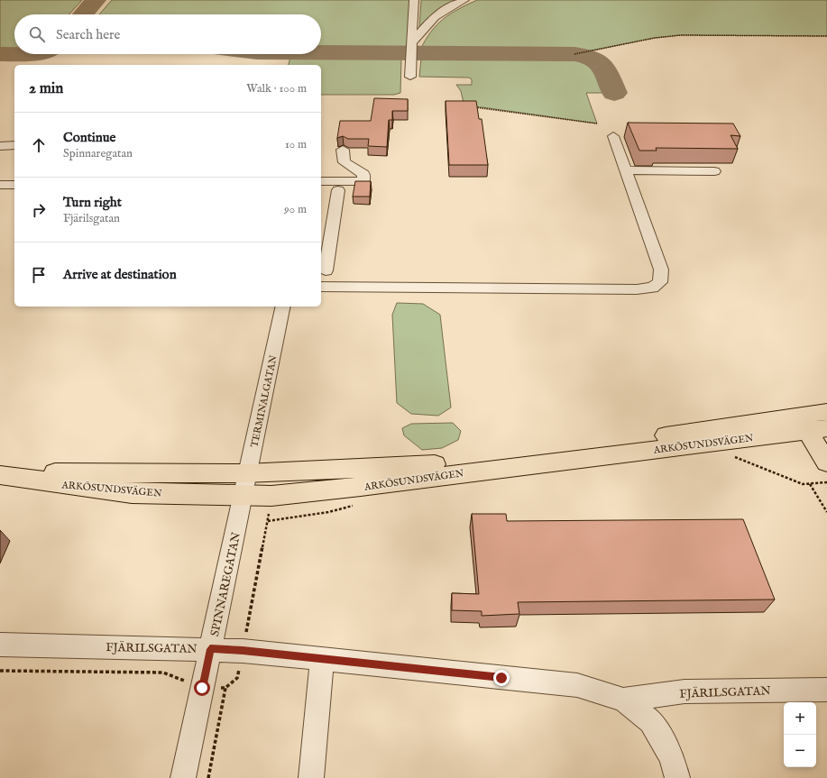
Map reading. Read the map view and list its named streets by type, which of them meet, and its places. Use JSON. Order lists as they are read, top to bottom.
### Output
{
  "streets": {
    "main road": ["ARKÖSUNDSVÄGEN"],
    "street": ["TERMINALGATAN", "SPINNAREGATAN", "FJÄRILSGATAN"]
  },
  "crossings": [
    ["TERMINALGATAN", "ARKÖSUNDSVÄGEN"],
    ["TERMINALGATAN", "SPINNAREGATAN"],
    ["ARKÖSUNDSVÄGEN", "SPINNAREGATAN"],
    ["SPINNAREGATAN", "FJÄRILSGATAN"]
  ],
  "page": {
    "search": "Search here",
    "heading": ["2 min", "Walk · 100 m"],
    "list": [
      ["Continue", "Spinnaregatan", "10 m"],
      ["Turn right", "Fjärilsgatan", "90 m"],
      "Arrive at destination"
    ],
    "map_buttons": ["+", "−"]
  }
}
